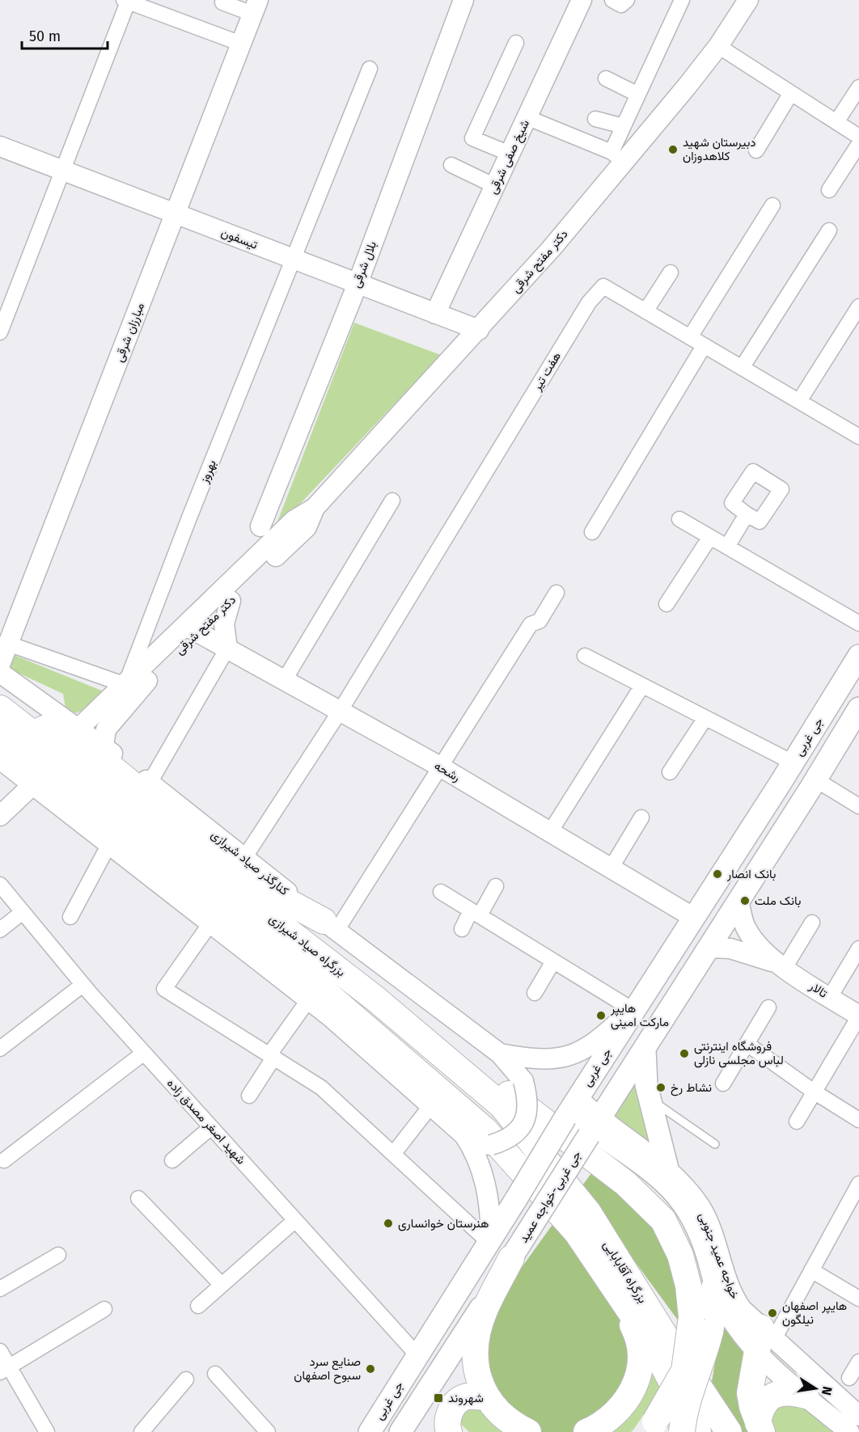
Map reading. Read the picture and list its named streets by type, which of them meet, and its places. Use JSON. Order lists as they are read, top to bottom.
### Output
{
  "streets": {
    "highway": ["بزرگراه صیاد شیرازی", "بزرگراه آقابابایی"],
    "main road": ["جی غربی", "جی غربی-خواجه عمید"],
    "street": [
      "شیخ صفی شرقی",
      "تیسفون",
      "دکتر مفتح شرقی",
      "بلال شرقی",
      "مبارزان شرقی",
      "هفت تیر",
      "بهروز",
      "رشحه",
      "کنارگذر صیاد شیرازی",
      "تالار",
      "شهید اصغر مصدق زاده",
      "خواجه عمید جنوبی"
    ]
  },
  "crossings": [
    ["شیخ صفی شرقی", "تیسفون"],
    ["تیسفون", "دکتر مفتح شرقی"],
    ["تیسفون", "بلال شرقی"],
    ["تیسفون", "مبارزان شرقی"],
    ["تیسفون", "بهروز"],
    ["دکتر مفتح شرقی", "بهروز"],
    ["دکتر مفتح شرقی", "رشحه"],
    ["دکتر مفتح شرقی", "کنارگذر صیاد شیرازی"],
    ["هفت تیر", "رشحه"],
    ["جی غربی", "رشحه"],
    ["جی غربی", "شهید اصغر مصدق زاده"],
    ["بزرگراه صیاد شیرازی", "بزرگراه آقابابایی"],
    ["جی غربی-خواجه عمید", "خواجه عمید جنوبی"]
  ],
  "places": {
    "other": [
      "دبیرستان شهید کلاهدوزان",
      "بانک انصار",
      "بانک ملت",
      "هایپر مارکت امینی",
      "فروشگاه اینترنتی لباس مجلسی نازلی",
      "نشاط رخ",
      "هنرستان خوانساری",
      "هایپر اصفهان نیلگون",
      "صنایع سرد سبوح اصفهان"
    ],
    "transit": ["شهروند"]
  },
  "scale_bar": "50 m",
  "north": "right"
}
